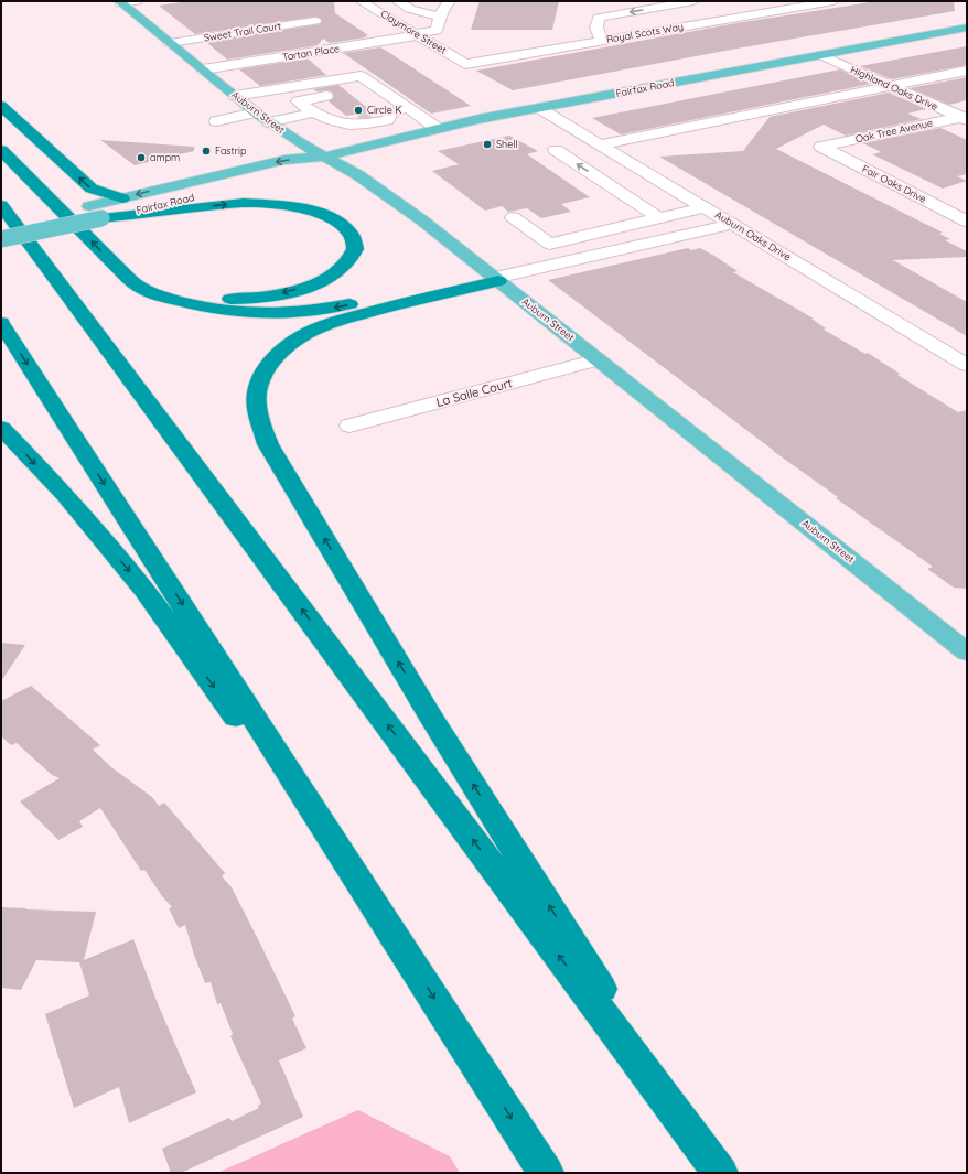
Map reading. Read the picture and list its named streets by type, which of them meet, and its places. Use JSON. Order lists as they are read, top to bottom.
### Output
{
  "streets": {
    "main road": ["Fairfax Road", "Auburn Street"],
    "street": [
      "Sweet Trail Court",
      "Claymore Street",
      "Royal Scots Way",
      "Tartan Place",
      "Highland Oaks Drive",
      "Oak Tree Avenue",
      "Fair Oaks Drive",
      "Auburn Oaks Drive",
      "La Salle Court"
    ]
  },
  "crossings": [
    ["Sweet Trail Court", "Auburn Street"],
    ["Claymore Street", "Royal Scots Way"],
    ["Claymore Street", "Tartan Place"],
    ["Tartan Place", "Auburn Street"],
    ["Fairfax Road", "Highland Oaks Drive"],
    ["Fairfax Road", "Auburn Street"],
    ["Fairfax Road", "Auburn Oaks Drive"],
    ["Highland Oaks Drive", "Oak Tree Avenue"],
    ["Auburn Street", "La Salle Court"],
    ["Oak Tree Avenue", "Fair Oaks Drive"]
  ],
  "places": [
    "Circle K",
    "Shell",
    "Fastrip",
    "ampm"
  ]
}
